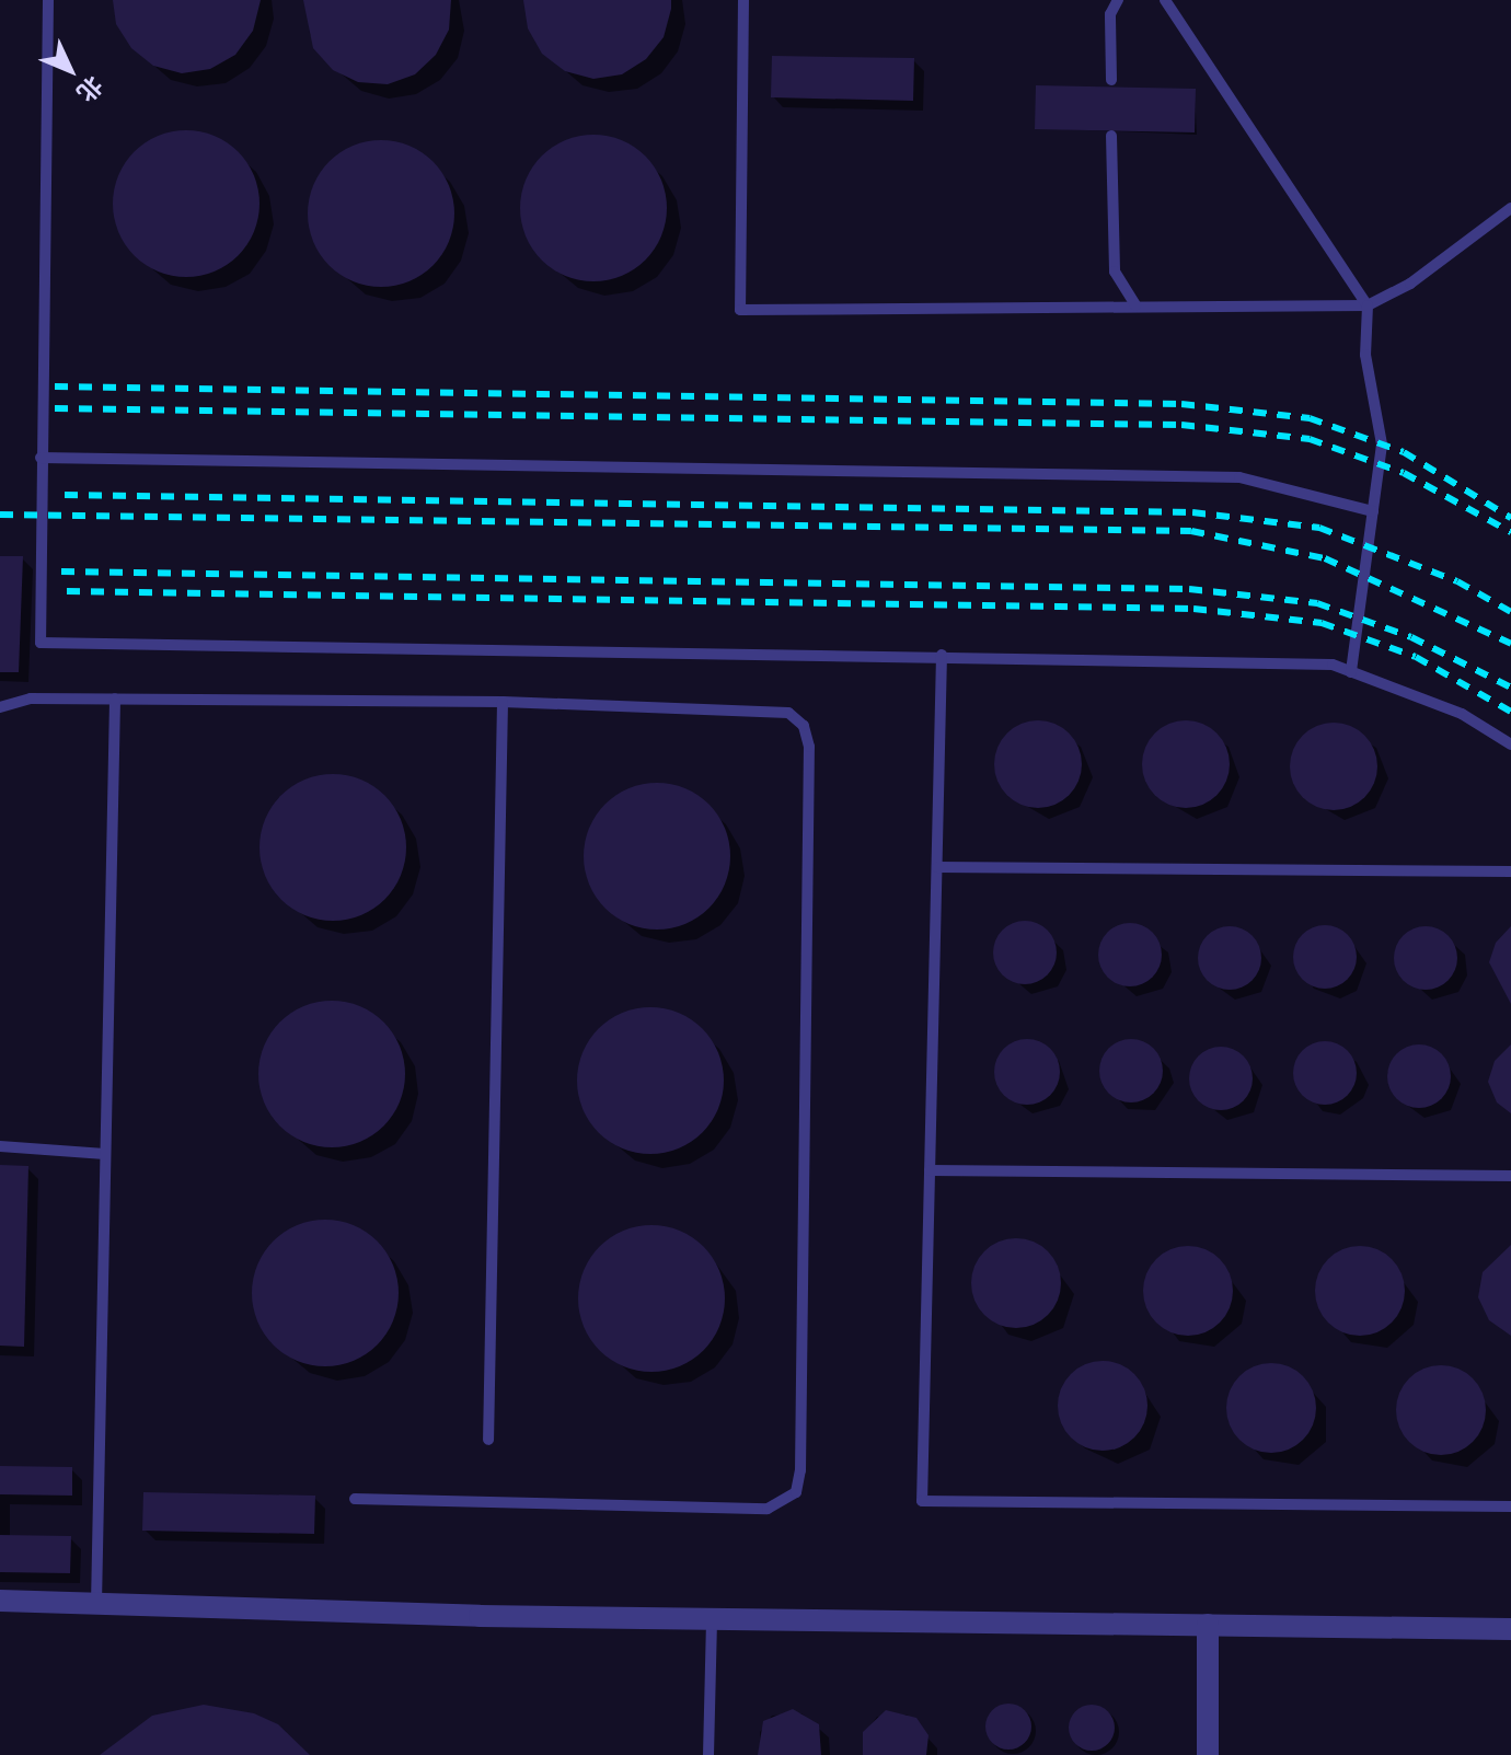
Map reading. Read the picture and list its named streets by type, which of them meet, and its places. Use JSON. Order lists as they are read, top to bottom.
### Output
{
  "north": "bottom right"
}
